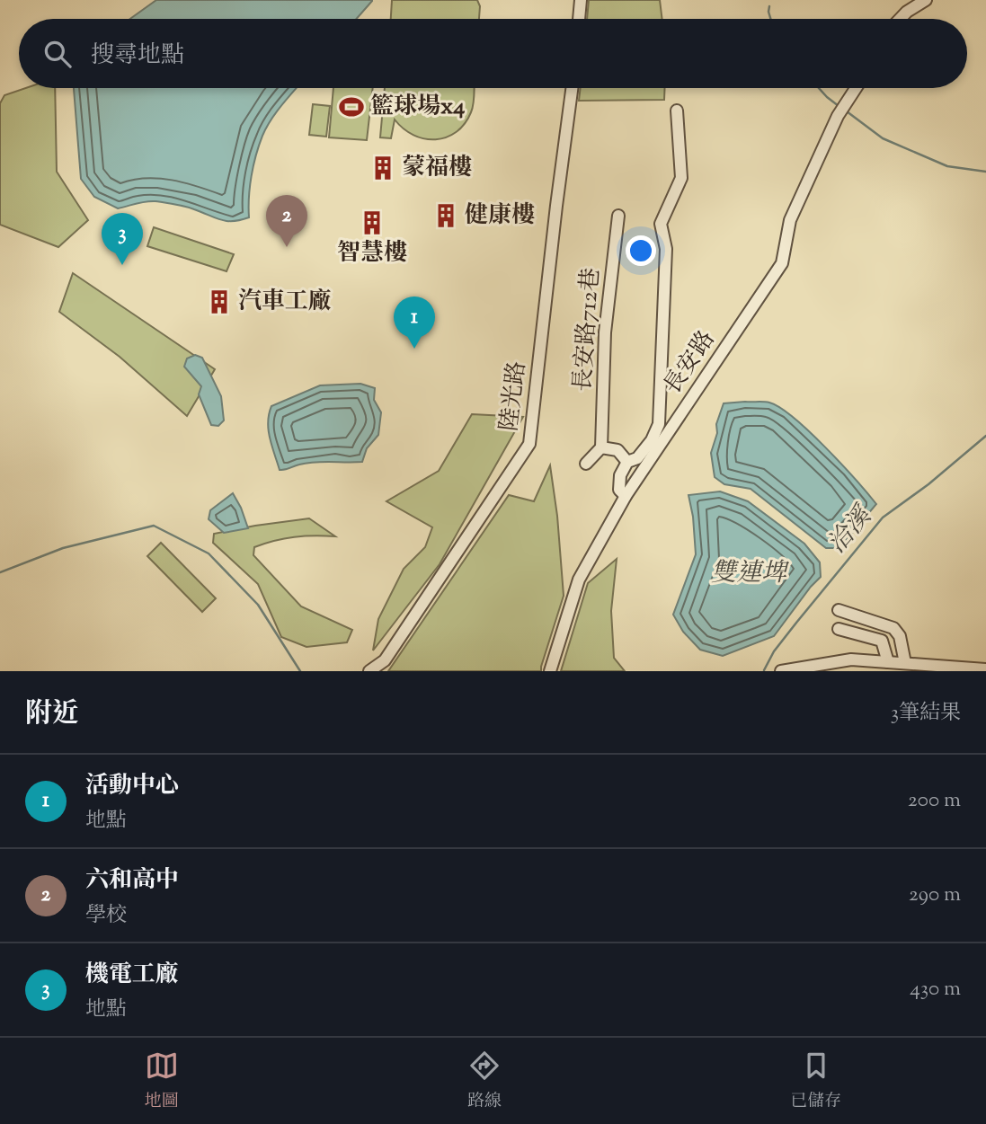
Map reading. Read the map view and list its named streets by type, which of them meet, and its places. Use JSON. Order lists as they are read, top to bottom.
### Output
{
  "streets": {
    "street": ["長安路712巷", "長安路", "陸光路"]
  },
  "water": ["洽溪", "雙連埤"],
  "places": {
    "sports": ["籃球場x4"],
    "building": [
      "蒙福樓",
      "健康樓",
      "智慧樓",
      "汽車工廠"
    ]
  },
  "page": {
    "search": "搜尋地點",
    "pins": ["2", "3", "1"],
    "heading": ["附近", "3筆結果"],
    "list": [
      {
        "mark": "1",
        "name": "活動中心",
        "note": "地點",
        "value": "200 m"
      },
      {
        "mark": "2",
        "name": "六和高中",
        "note": "學校",
        "value": "290 m"
      },
      {
        "mark": "3",
        "name": "機電工廠",
        "note": "地點",
        "value": "430 m"
      }
    ],
    "nav": ["地圖", "路線", "已儲存"]
  }
}
